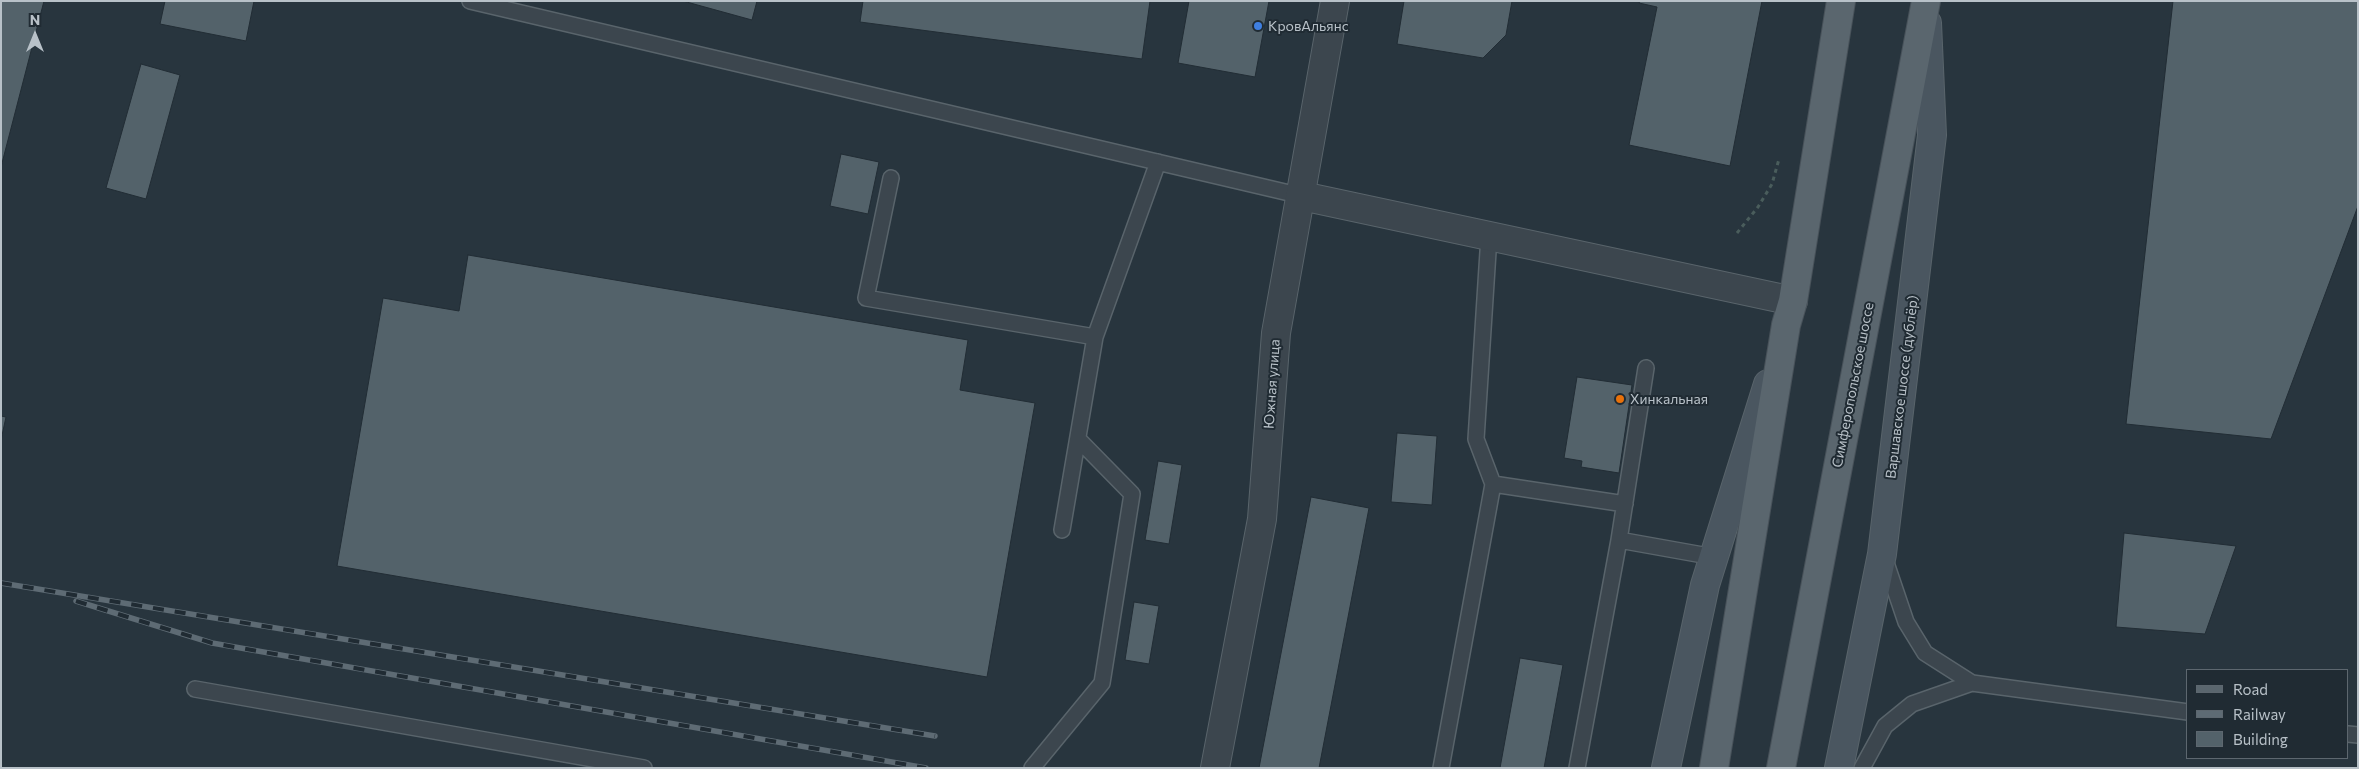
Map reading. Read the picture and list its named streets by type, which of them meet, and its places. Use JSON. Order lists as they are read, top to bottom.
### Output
{
  "streets": {
    "main road": ["Симферопольское шоссе", "Варшавское шоссе (дублёр)"],
    "street": ["Южная улица"]
  },
  "crossings": [
    ["Симферопольское шоссе", "Варшавское шоссе (дублёр)"]
  ],
  "places": ["КровАльянс", "Хинкальная"],
  "legend": ["Road", "Railway", "Building"],
  "north": "top"
}
